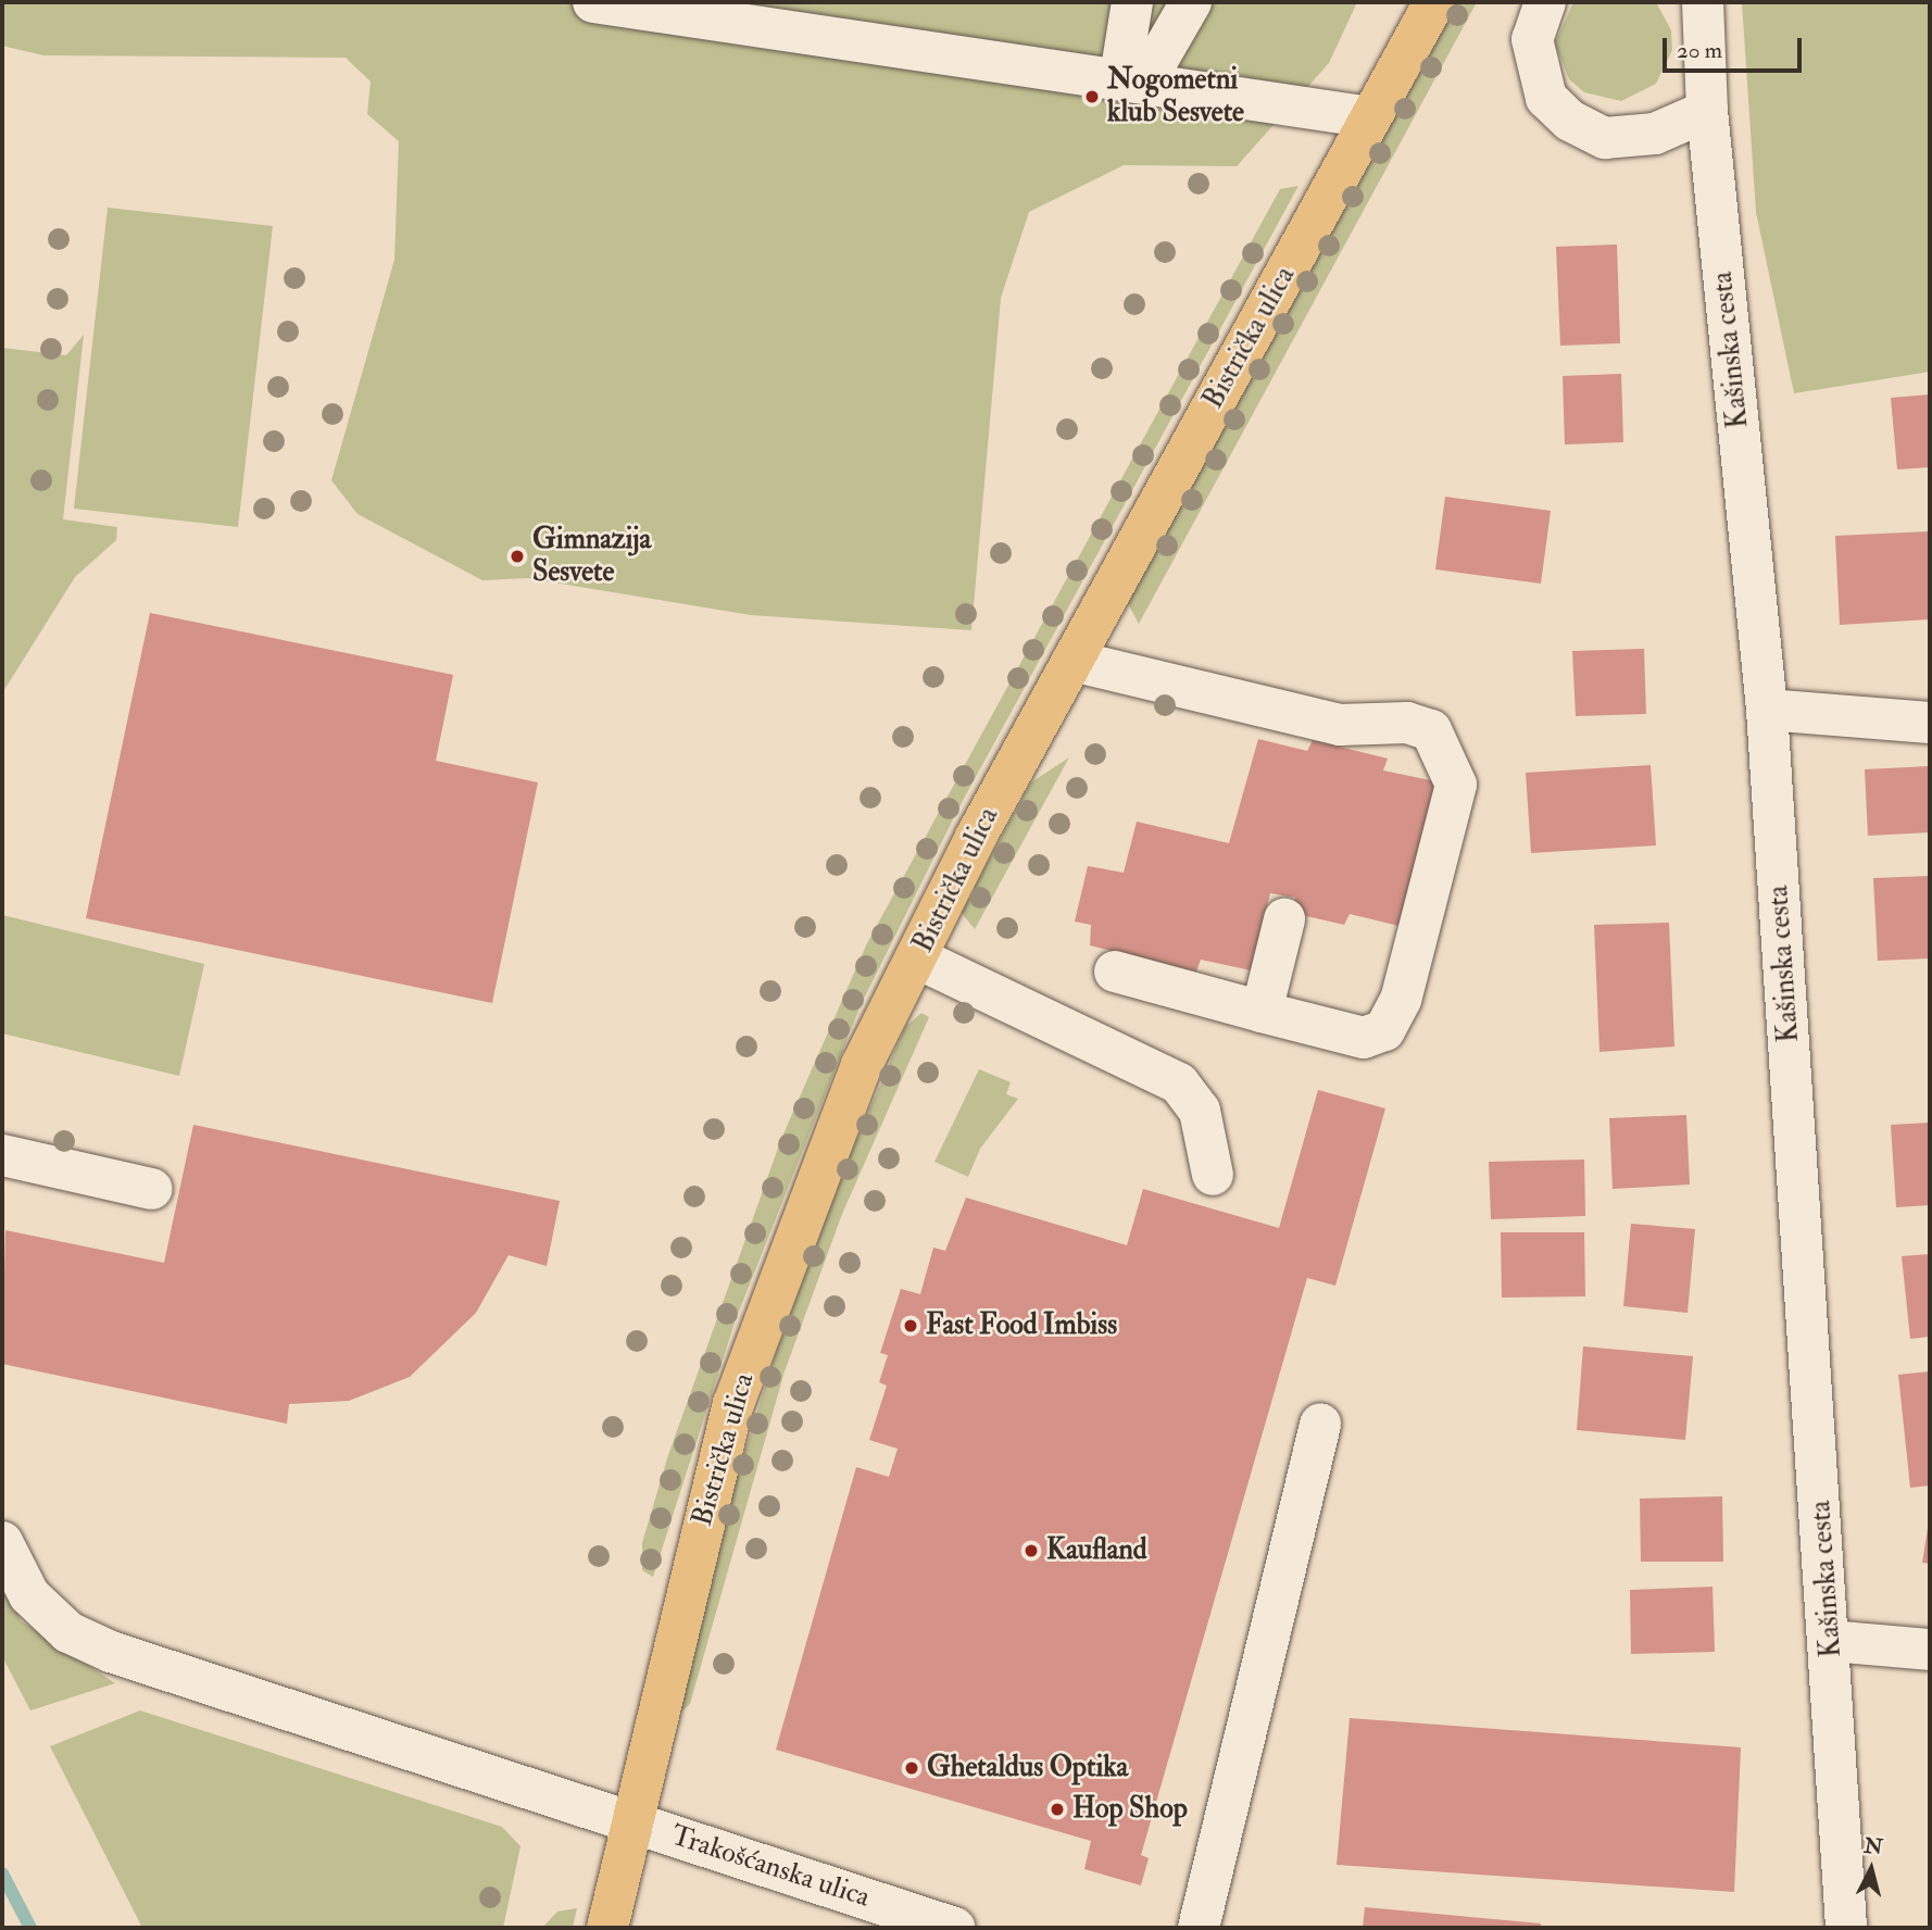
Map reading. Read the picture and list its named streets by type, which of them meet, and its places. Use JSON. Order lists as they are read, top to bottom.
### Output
{
  "streets": {
    "main road": ["Bistrička ulica"],
    "street": ["Kašinska cesta", "Trakošćanska ulica"]
  },
  "crossings": [
    ["Bistrička ulica", "Trakošćanska ulica"]
  ],
  "places": [
    "Nogometni klub Sesvete",
    "Gimnazija Sesvete",
    "Fast Food Imbiss",
    "Kaufland",
    "Ghetaldus Optika",
    "Hop Shop"
  ],
  "scale_bar": "20 m",
  "north": "top"
}
